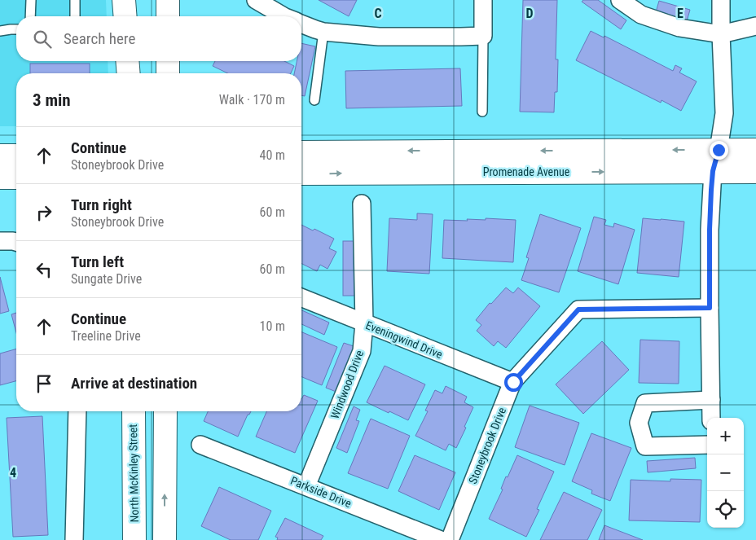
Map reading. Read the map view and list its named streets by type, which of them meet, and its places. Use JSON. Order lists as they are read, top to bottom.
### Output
{
  "streets": {
    "main road": ["Promenade Avenue", "North McKinley Street"],
    "street": [
      "Eveningwind Drive",
      "Windwood Drive",
      "Stoneybrook Drive",
      "Parkside Drive"
    ]
  },
  "crossings": [
    ["Eveningwind Drive", "Windwood Drive"],
    ["Eveningwind Drive", "Stoneybrook Drive"],
    ["Windwood Drive", "Parkside Drive"]
  ],
  "page": {
    "search": "Search here",
    "heading": ["3 min", "Walk · 170 m"],
    "list": [
      ["Continue", "Stoneybrook Drive", "40 m"],
      ["Turn right", "Stoneybrook Drive", "60 m"],
      ["Turn left", "Sungate Drive", "60 m"],
      ["Continue", "Treeline Drive", "10 m"],
      "Arrive at destination"
    ],
    "map_buttons": ["+", "−"]
  },
  "grid": {
    "columns": ["C", "D", "E"],
    "rows": ["4"]
  }
}
